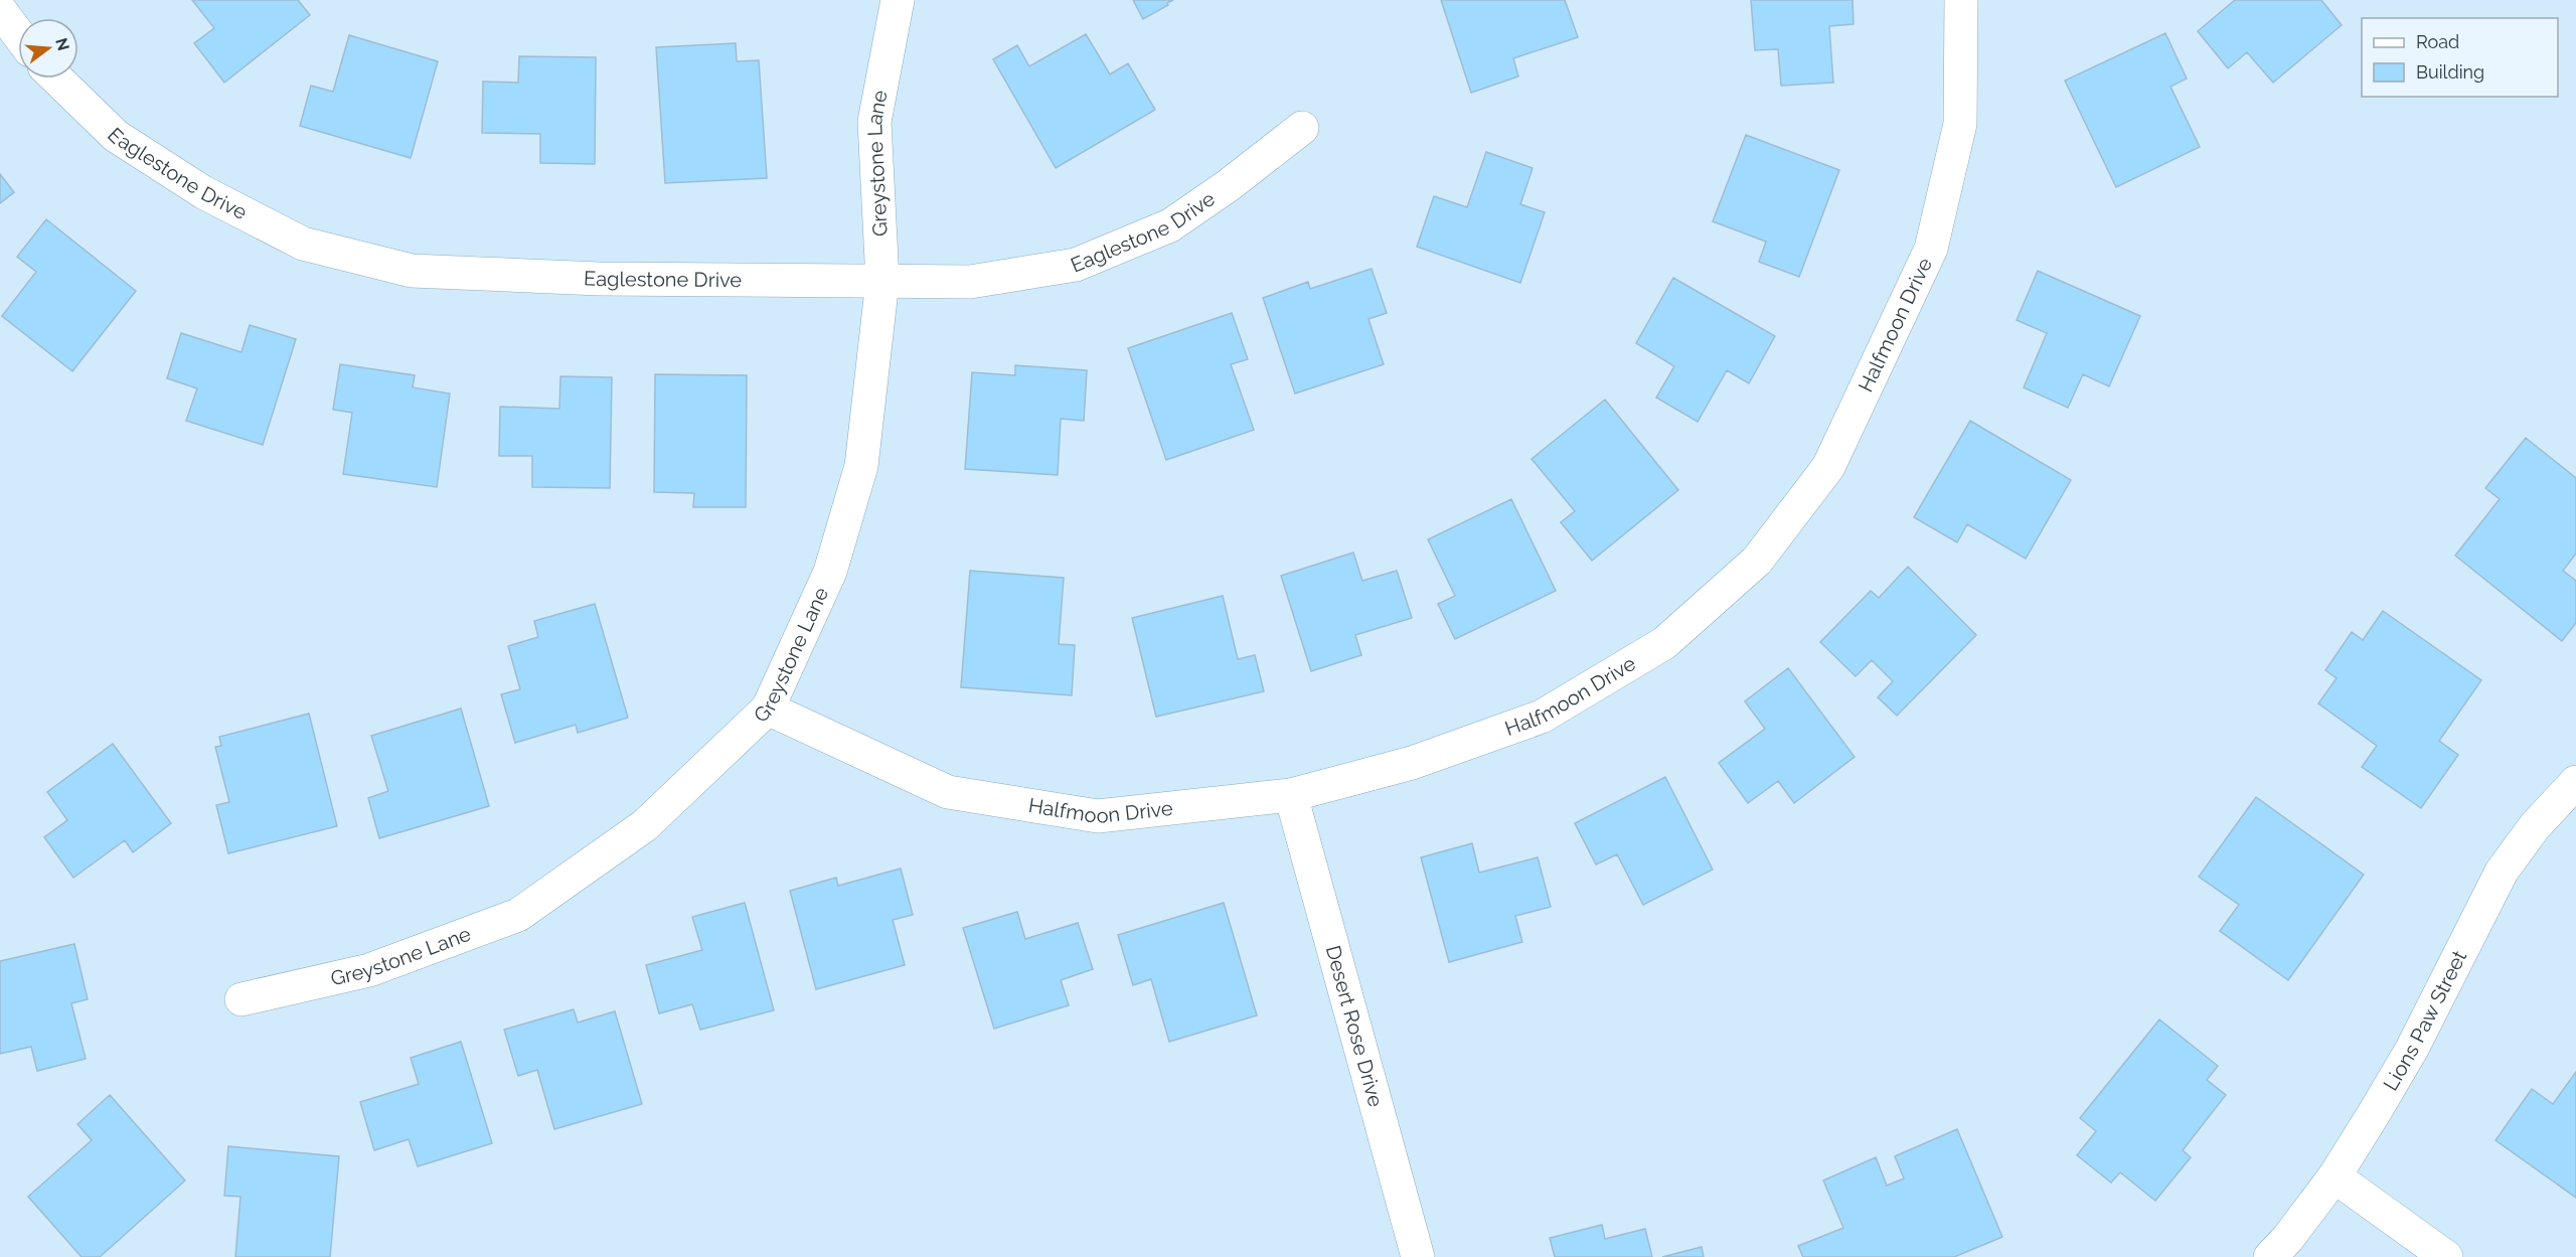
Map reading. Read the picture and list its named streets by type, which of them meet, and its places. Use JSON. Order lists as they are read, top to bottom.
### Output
{
  "streets": {
    "street": [
      "Greystone Lane",
      "Eaglestone Drive",
      "Halfmoon Drive",
      "Lions Paw Street",
      "Desert Rose Drive"
    ]
  },
  "crossings": [
    ["Greystone Lane", "Eaglestone Drive"],
    ["Greystone Lane", "Halfmoon Drive"],
    ["Halfmoon Drive", "Desert Rose Drive"]
  ],
  "legend": ["Road", "Building"],
  "north": "right"
}
